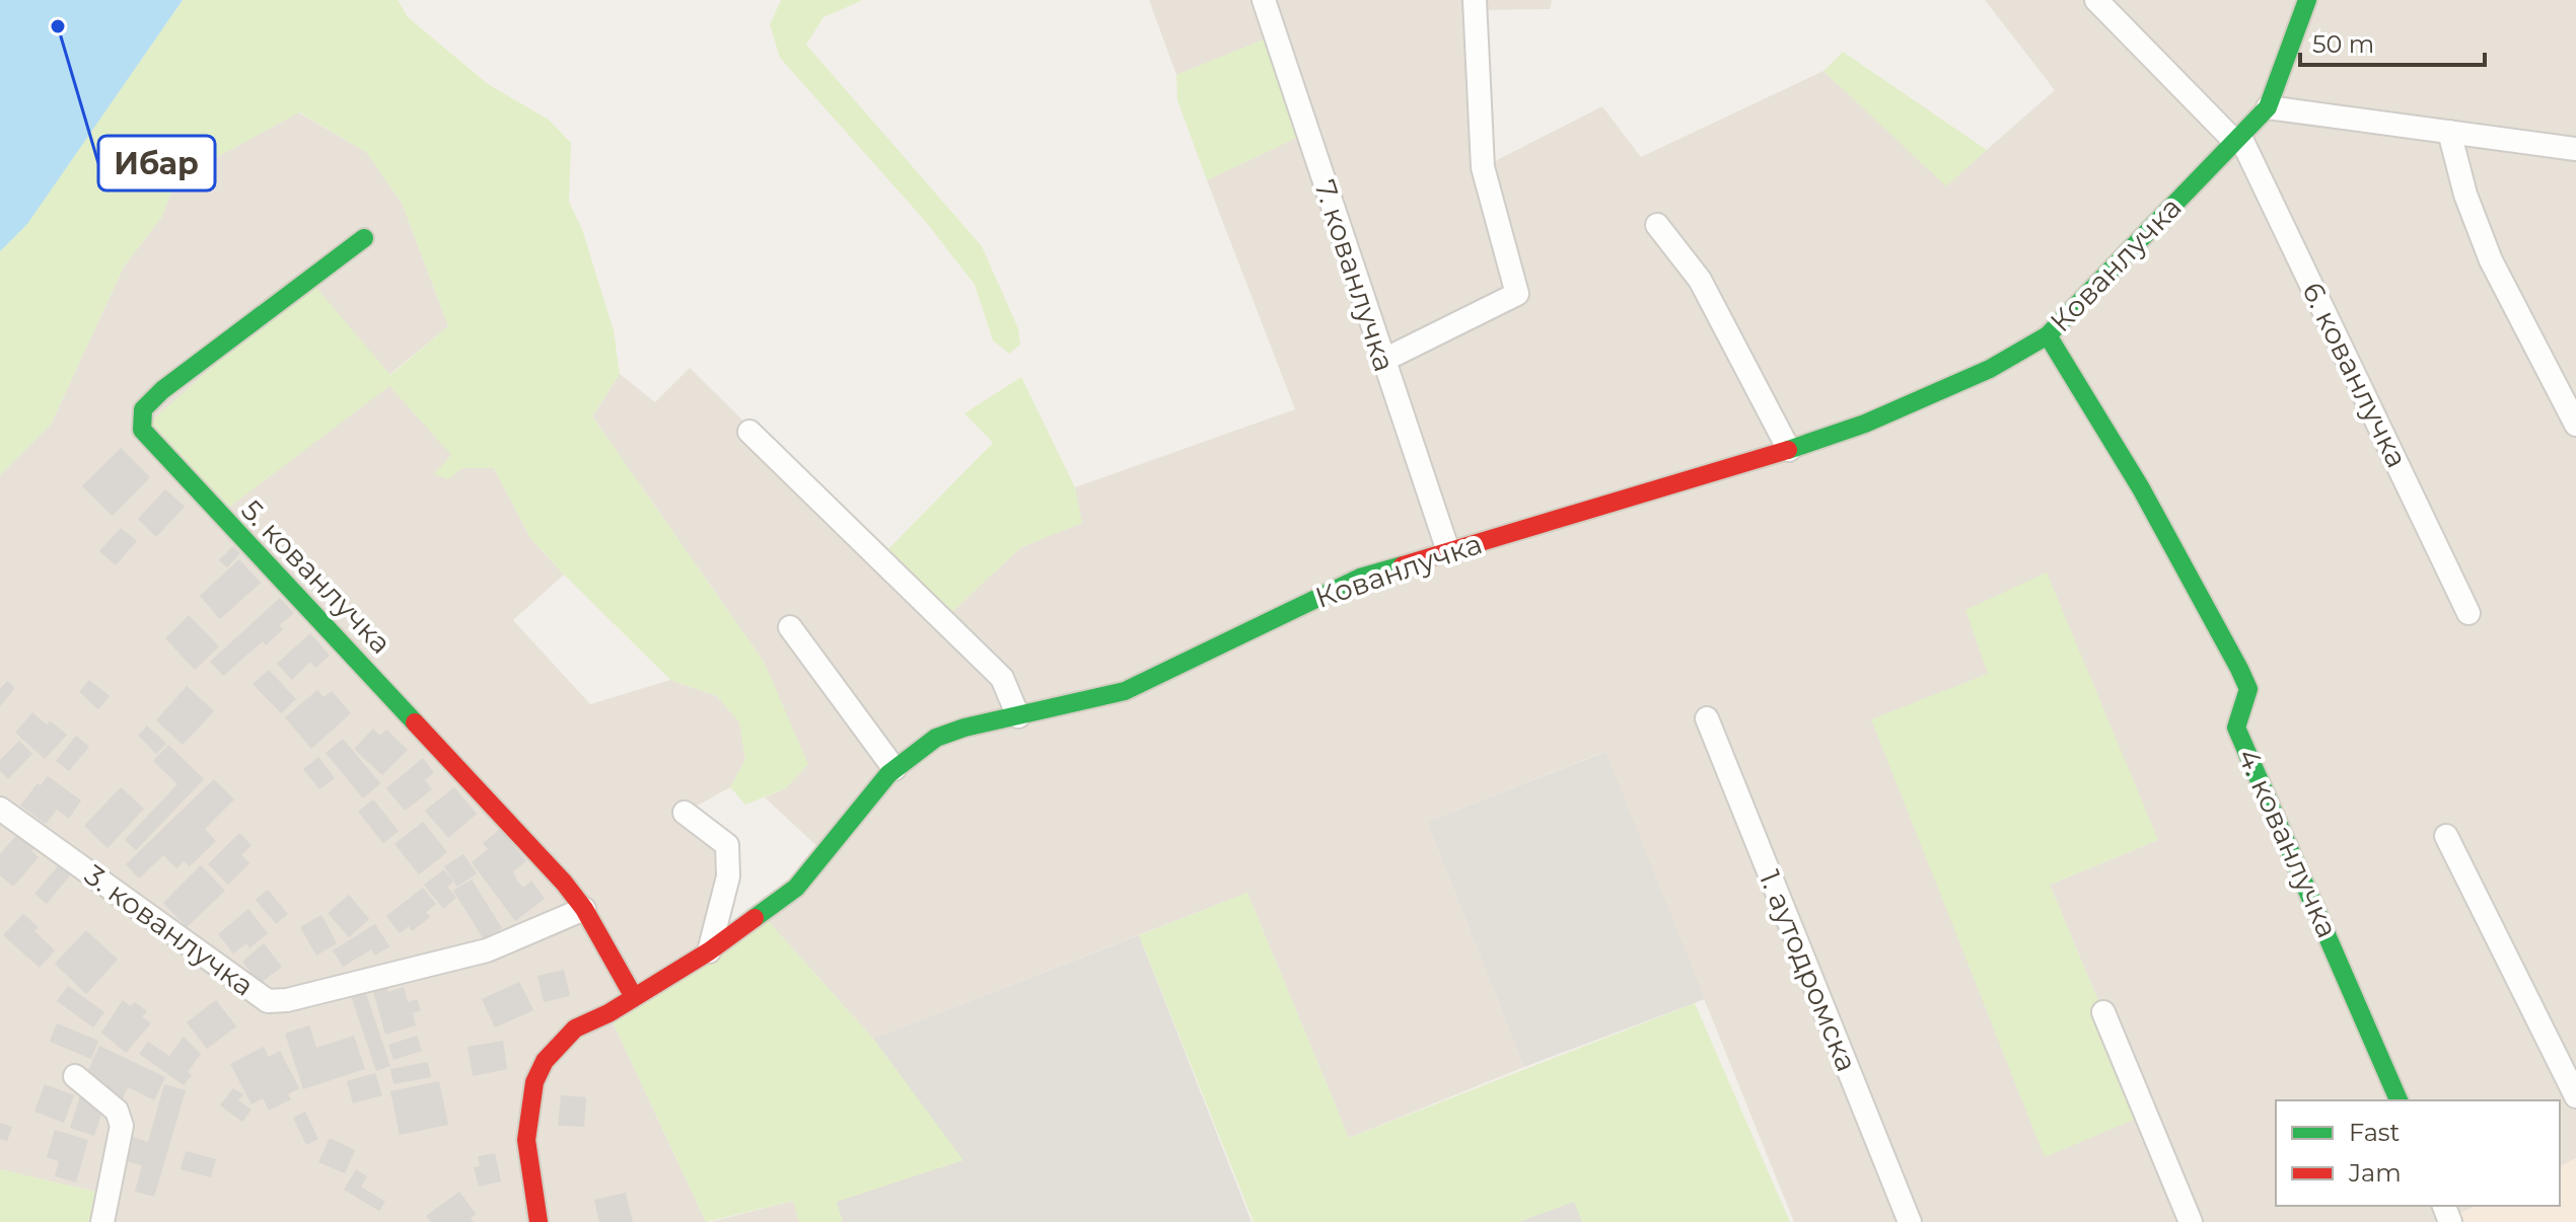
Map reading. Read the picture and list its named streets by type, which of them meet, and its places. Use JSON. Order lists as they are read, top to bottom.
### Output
{
  "streets": {
    "street": [
      "Кованлучка",
      "7. кованлучка",
      "6. кованлучка",
      "5. кованлучка",
      "4. кованлучка",
      "3. кованлучка",
      "1. аутодромска"
    ]
  },
  "crossings": [
    ["Кованлучка", "7. кованлучка"],
    ["Кованлучка", "6. кованлучка"],
    ["Кованлучка", "5. кованлучка"],
    ["Кованлучка", "4. кованлучка"],
    ["5. кованлучка", "3. кованлучка"]
  ],
  "places": ["Ибар"],
  "legend": ["Fast", "Jam"],
  "scale_bar": "50 m"
}
